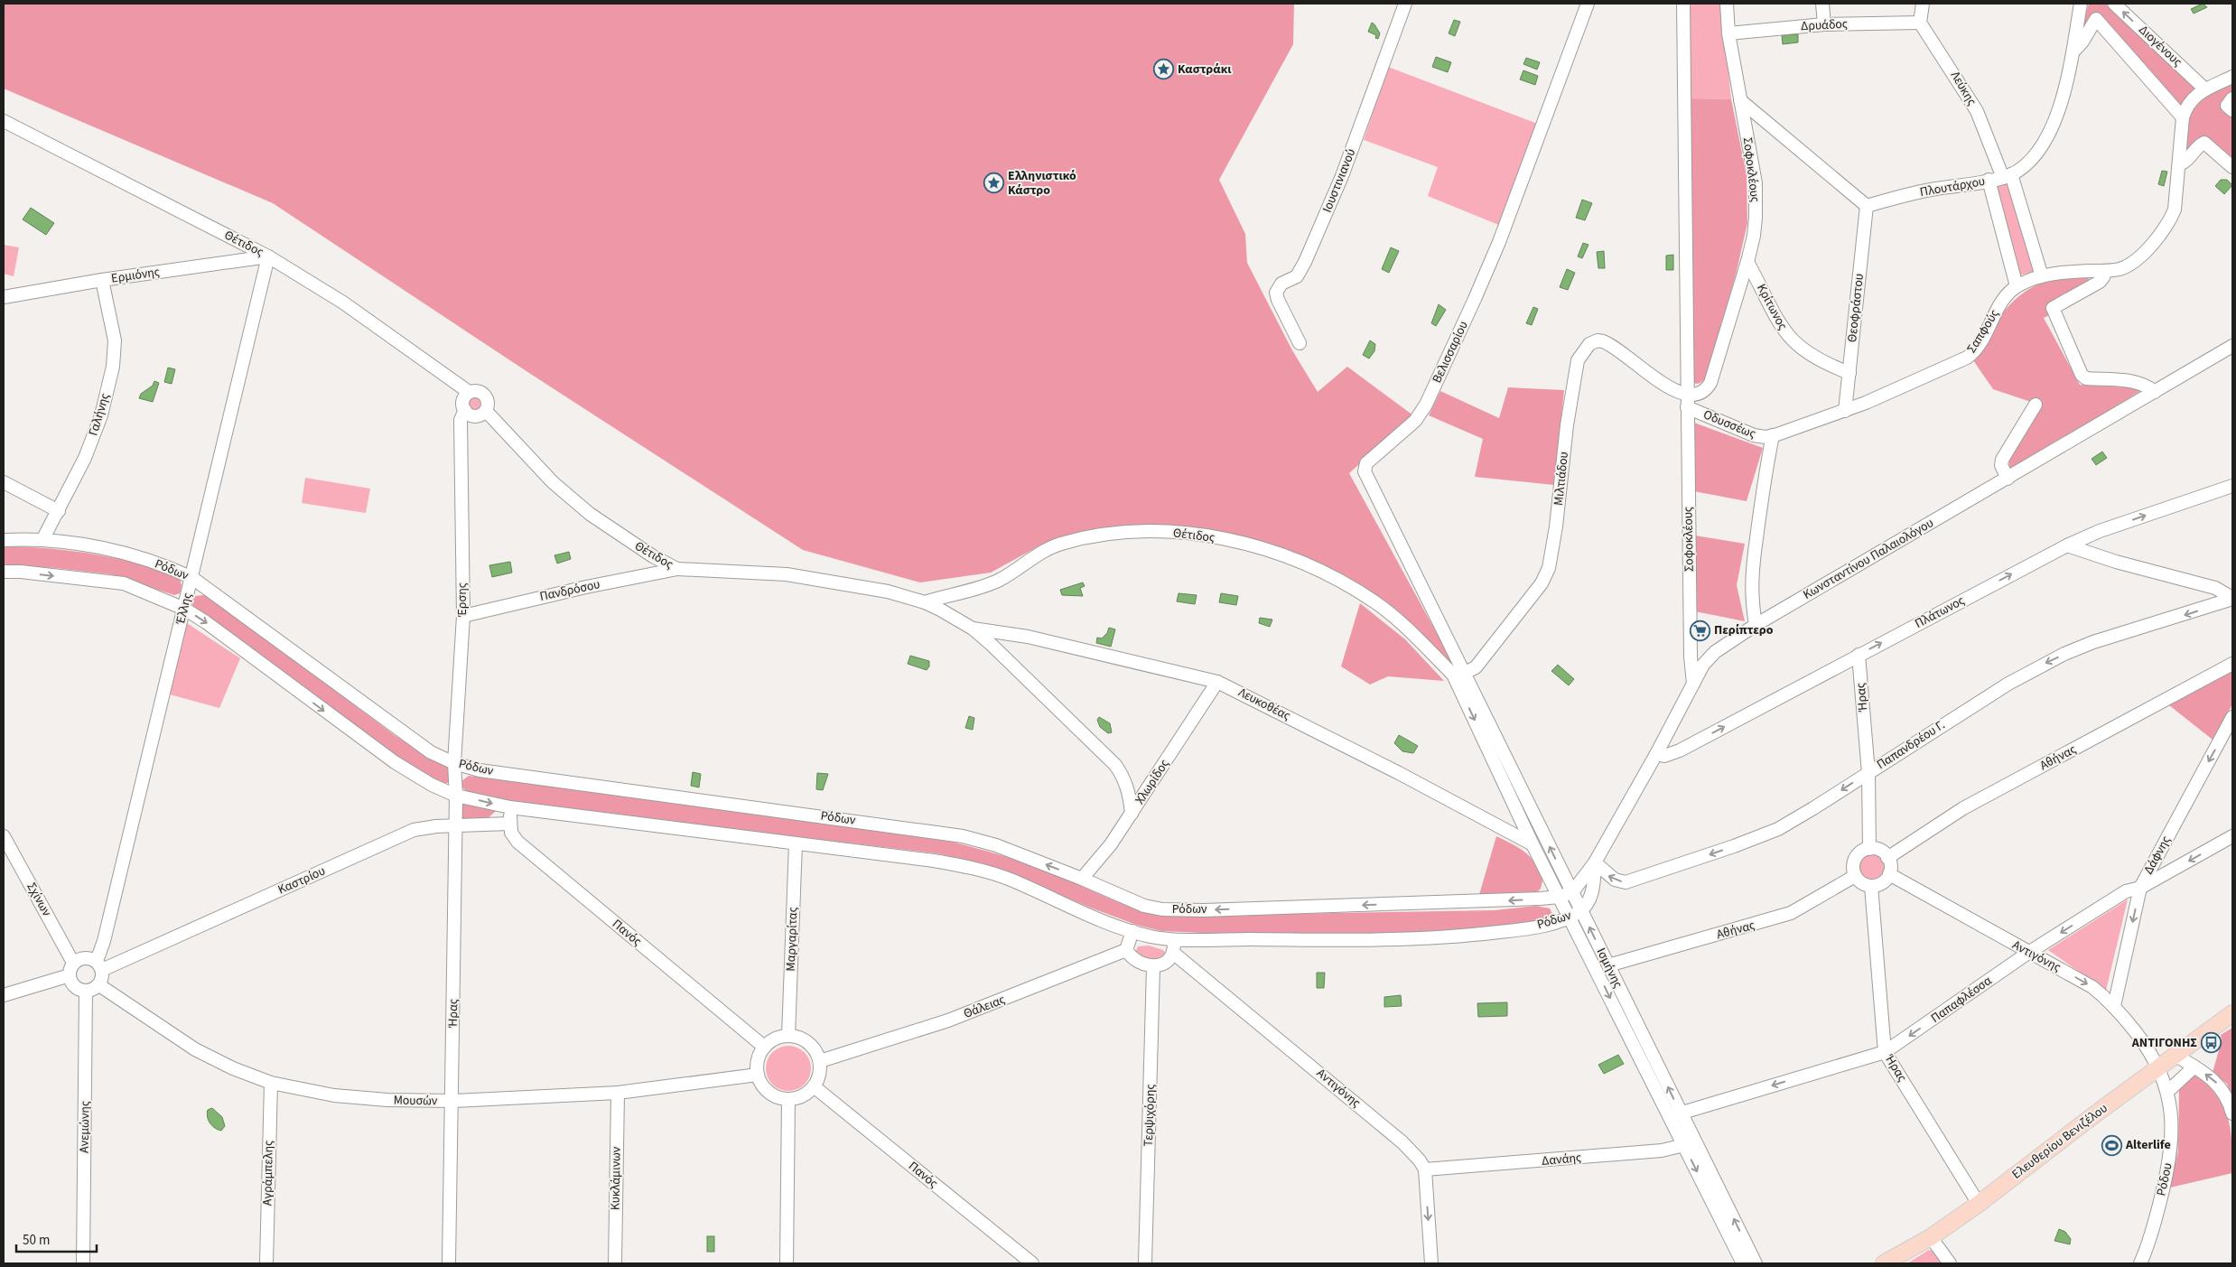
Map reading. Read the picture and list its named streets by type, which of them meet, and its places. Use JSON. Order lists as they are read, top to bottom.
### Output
{
  "streets": {
    "main road": ["Ελευθερίου Βενιζέλου"],
    "street": [
      "Δρυάδος",
      "Διογένους",
      "Λεύκης",
      "Σοφοκλέους",
      "Ιουστινιανού",
      "Πλουτάρχου",
      "Θέτιδος",
      "Ερμιόνης",
      "Κρίτωνος",
      "Θεοφράστου",
      "Σαπφούς",
      "Βελισσαρίου",
      "Γαλήνης",
      "Οδυσσέως",
      "Μιλτιάδου",
      "Κωνσταντίνου Παλαιολόγου",
      "Ρόδων",
      "Πανδρόσου",
      "Έρσης",
      "Έλλης",
      "Πλάτωνος",
      "Ήρας",
      "Λευκοθέας",
      "Παπανδρέου Γ.",
      "Αθήνας",
      "Χλωρίδος",
      "Δάφνης",
      "Καστρίου",
      "Σχίνων",
      "Πανός",
      "Μαργαρίτας",
      "Αντιγόνης",
      "Ισμήνης",
      "Παπαφλέσσα",
      "Θάλειας",
      "Μουσών",
      "Τερψιχόρης",
      "Ανεμώνης",
      "Δανάης",
      "Αγράμπελης",
      "Κυκλάμινων",
      "Ρόδου"
    ]
  },
  "crossings": [
    ["Δρυάδος", "Λεύκης"],
    ["Δρυάδος", "Σοφοκλέους"],
    ["Διογένους", "Σαπφούς"],
    ["Λεύκης", "Πλουτάρχου"],
    ["Λεύκης", "Σαπφούς"],
    ["Σοφοκλέους", "Κρίτωνος"],
    ["Σοφοκλέους", "Οδυσσέως"],
    ["Σοφοκλέους", "Μιλτιάδου"],
    ["Σοφοκλέους", "Κωνσταντίνου Παλαιολόγου"],
    ["Πλουτάρχου", "Θεοφράστου"],
    ["Θέτιδος", "Ερμιόνης"],
    ["Θέτιδος", "Βελισσαρίου"],
    ["Θέτιδος", "Μιλτιάδου"],
    ["Θέτιδος", "Πανδρόσου"],
    ["Θέτιδος", "Έρσης"],
    ["Θέτιδος", "Έλλης"],
    ["Θέτιδος", "Λευκοθέας"],
    ["Θέτιδος", "Χλωρίδος"],
    ["Θέτιδος", "Ισμήνης"],
    ["Ερμιόνης", "Γαλήνης"],
    ["Ερμιόνης", "Έλλης"],
    ["Κρίτωνος", "Θεοφράστου"],
    ["Θεοφράστου", "Σαπφούς"],
    ["Σαπφούς", "Οδυσσέως"],
    ["Βελισσαρίου", "Μιλτιάδου"],
    ["Βελισσαρίου", "Ισμήνης"],
    ["Γαλήνης", "Ρόδων"],
    ["Οδυσσέως", "Μιλτιάδου"],
    ["Μιλτιάδου", "Ισμήνης"],
    ["Κωνσταντίνου Παλαιολόγου", "Ρόδων"],
    ["Κωνσταντίνου Παλαιολόγου", "Πλάτωνος"],
    ["Κωνσταντίνου Παλαιολόγου", "Παπανδρέου Γ."],
    ["Ρόδων", "Έρσης"],
    ["Ρόδων", "Έλλης"],
    ["Ρόδων", "Ήρας"],
    ["Ρόδων", "Παπανδρέου Γ."],
    ["Ρόδων", "Χλωρίδος"],
    ["Ρόδων", "Μαργαρίτας"],
    ["Ρόδων", "Αντιγόνης"],
    ["Ρόδων", "Ισμήνης"],
    ["Πανδρόσου", "Έρσης"],
    ["Έρσης", "Ήρας"],
    ["Έλλης", "Καστρίου"],
    ["Έλλης", "Σχίνων"],
    ["Έλλης", "Μουσών"],
    ["Έλλης", "Ανεμώνης"],
    ["Πλάτωνος", "Ήρας"],
    ["Ήρας", "Παπανδρέου Γ."],
    ["Ήρας", "Αθήνας"],
    ["Ήρας", "Καστρίου"],
    ["Ήρας", "Αντιγόνης"],
    ["Ήρας", "Παπαφλέσσα"],
    ["Ήρας", "Μουσών"],
    ["Ήρας", "Ελευθερίου Βενιζέλου"],
    ["Λευκοθέας", "Χλωρίδος"],
    ["Λευκοθέας", "Ισμήνης"],
    ["Αθήνας", "Αντιγόνης"],
    ["Αθήνας", "Ισμήνης"],
    ["Δάφνης", "Αντιγόνης"],
    ["Δάφνης", "Παπαφλέσσα"],
    ["Καστρίου", "Σχίνων"],
    ["Καστρίου", "Πανός"],
    ["Καστρίου", "Μουσών"],
    ["Καστρίου", "Ανεμώνης"],
    ["Σχίνων", "Μουσών"],
    ["Σχίνων", "Ανεμώνης"],
    ["Πανός", "Μαργαρίτας"],
    ["Πανός", "Θάλειας"],
    ["Πανός", "Μουσών"],
    ["Μαργαρίτας", "Θάλειας"],
    ["Μαργαρίτας", "Μουσών"],
    ["Αντιγόνης", "Παπαφλέσσα"],
    ["Αντιγόνης", "Ελευθερίου Βενιζέλου"],
    ["Αντιγόνης", "Δανάης"],
    ["Αντιγόνης", "Ρόδου"],
    ["Ισμήνης", "Παπαφλέσσα"],
    ["Ισμήνης", "Δανάης"],
    ["Θάλειας", "Μουσών"],
    ["Μουσών", "Ανεμώνης"],
    ["Μουσών", "Αγράμπελης"],
    ["Μουσών", "Κυκλάμινων"],
    ["Ελευθερίου Βενιζέλου", "Ρόδου"]
  ],
  "one_way": [
    "Διογένους",
    "Πλάτωνος",
    "Παπανδρέου Γ.",
    "Δάφνης",
    "Παπαφλέσσα"
  ],
  "places": {
    "place": ["Καστράκι", "Ελληνιστικό Κάστρο"],
    "supermarket": ["Περίπτερο"],
    "bus stop": ["ΑΝΤΙΓΟΝΗΣ"],
    "sports": ["Alterlife"]
  },
  "scale_bar": "50 m"
}
